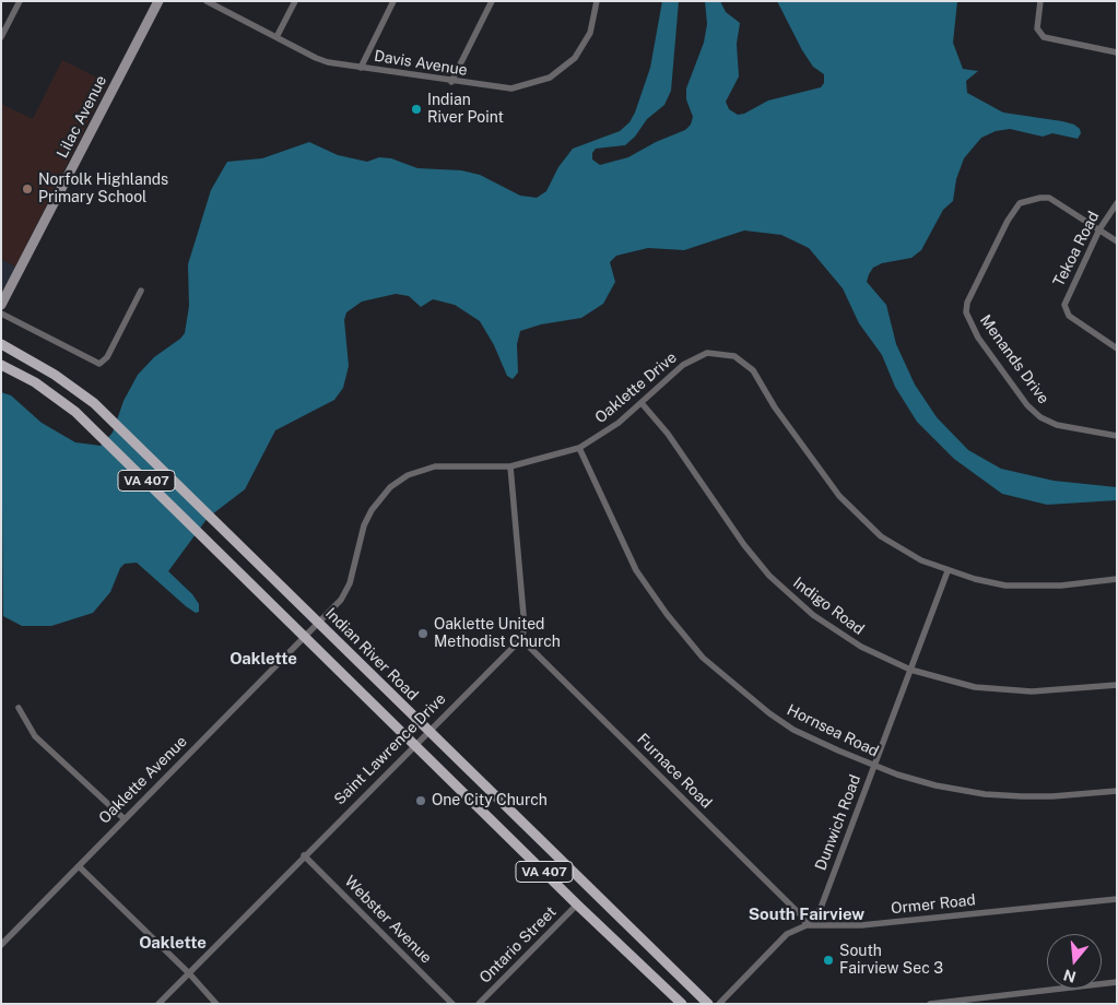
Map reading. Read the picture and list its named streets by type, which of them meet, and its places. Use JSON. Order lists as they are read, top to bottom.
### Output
{
  "streets": {
    "main road": ["VA 407", "Indian River Road"],
    "street": [
      "Davis Avenue",
      "Lilac Avenue",
      "Tekoa Road",
      "Menands Drive",
      "Oaklette Drive",
      "Indigo Road",
      "Hornsea Road",
      "Saint Lawrence Drive",
      "Furnace Road",
      "Oaklette Avenue",
      "Dunwich Road",
      "Ormer Road",
      "Webster Avenue",
      "Ontario Street"
    ]
  },
  "crossings": [
    ["Tekoa Road", "Menands Drive"],
    ["Oaklette Drive", "VA 407"],
    ["Oaklette Drive", "Indigo Road"],
    ["Oaklette Drive", "Indian River Road"],
    ["Oaklette Drive", "Hornsea Road"],
    ["Oaklette Drive", "Oaklette Avenue"],
    ["Oaklette Drive", "Dunwich Road"],
    ["VA 407", "Saint Lawrence Drive"],
    ["VA 407", "Oaklette Avenue"],
    ["VA 407", "Ontario Street"],
    ["Indigo Road", "Dunwich Road"],
    ["Indian River Road", "Saint Lawrence Drive"],
    ["Hornsea Road", "Dunwich Road"],
    ["Saint Lawrence Drive", "Furnace Road"],
    ["Saint Lawrence Drive", "Webster Avenue"],
    ["Furnace Road", "Dunwich Road"],
    ["Furnace Road", "Ormer Road"],
    ["Dunwich Road", "Ormer Road"]
  ],
  "districts": ["Oaklette", "South Fairview", "Oaklette"],
  "places": [
    "Indian River Point",
    "Norfolk Highlands Primary School",
    "Oaklette United Methodist Church",
    "One City Church",
    "South Fairview Sec 3"
  ],
  "north": "bottom"
}
